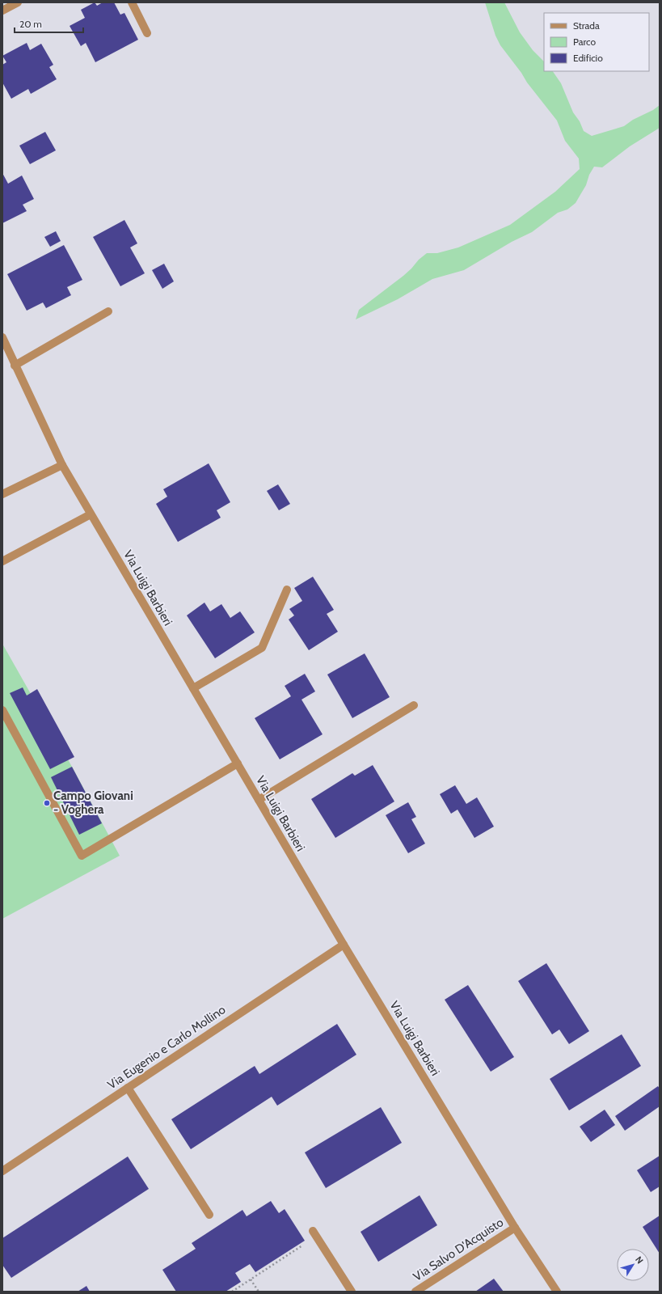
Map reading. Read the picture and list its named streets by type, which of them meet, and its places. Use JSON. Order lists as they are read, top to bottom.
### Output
{
  "streets": {
    "street": ["Via Luigi Barbieri", "Via Eugenio e Carlo Mollino", "Via Salvo D'Acquisto"]
  },
  "crossings": [
    ["Via Luigi Barbieri", "Via Eugenio e Carlo Mollino"],
    ["Via Luigi Barbieri", "Via Salvo D'Acquisto"]
  ],
  "places": ["Campo Giovani - Voghera"],
  "legend": ["Strada", "Parco", "Edificio"],
  "scale_bar": "20 m",
  "north": "top right"
}
